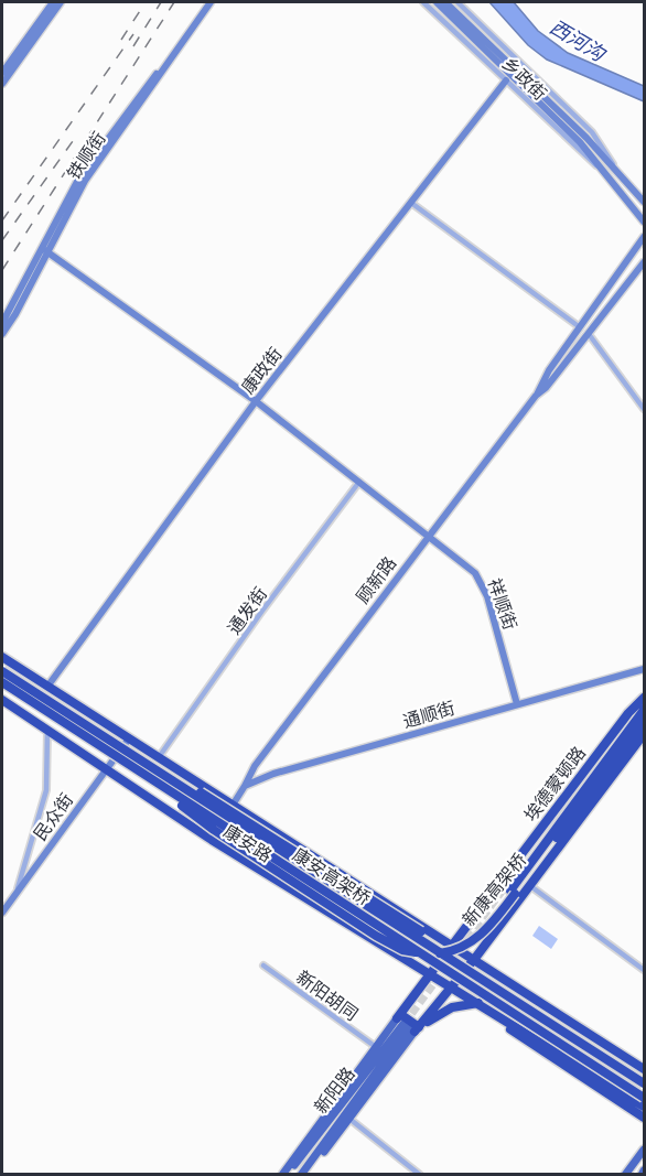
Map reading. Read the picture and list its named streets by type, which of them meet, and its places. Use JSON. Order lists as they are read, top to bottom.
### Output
{
  "streets": {
    "highway": [
      "埃德蒙顿路",
      "康安路",
      "康安高架桥",
      "新康高架桥"
    ],
    "main road": ["新阳路"],
    "street": [
      "乡政街",
      "铁顺街",
      "康政街",
      "顾新路",
      "祥顺街",
      "通发街",
      "通顺街",
      "民众街",
      "新阳胡同"
    ]
  },
  "crossings": [
    ["乡政街", "康政街"],
    ["铁顺街", "祥顺街"],
    ["康政街", "祥顺街"],
    ["康政街", "康安路"],
    ["顾新路", "祥顺街"],
    ["顾新路", "通顺街"],
    ["祥顺街", "通发街"],
    ["祥顺街", "通顺街"],
    ["通发街", "康安路"],
    ["埃德蒙顿路", "康安路"],
    ["埃德蒙顿路", "新阳路"],
    ["民众街", "康安路"],
    ["康安高架桥", "新康高架桥"]
  ],
  "water": ["西河沟"]
}
